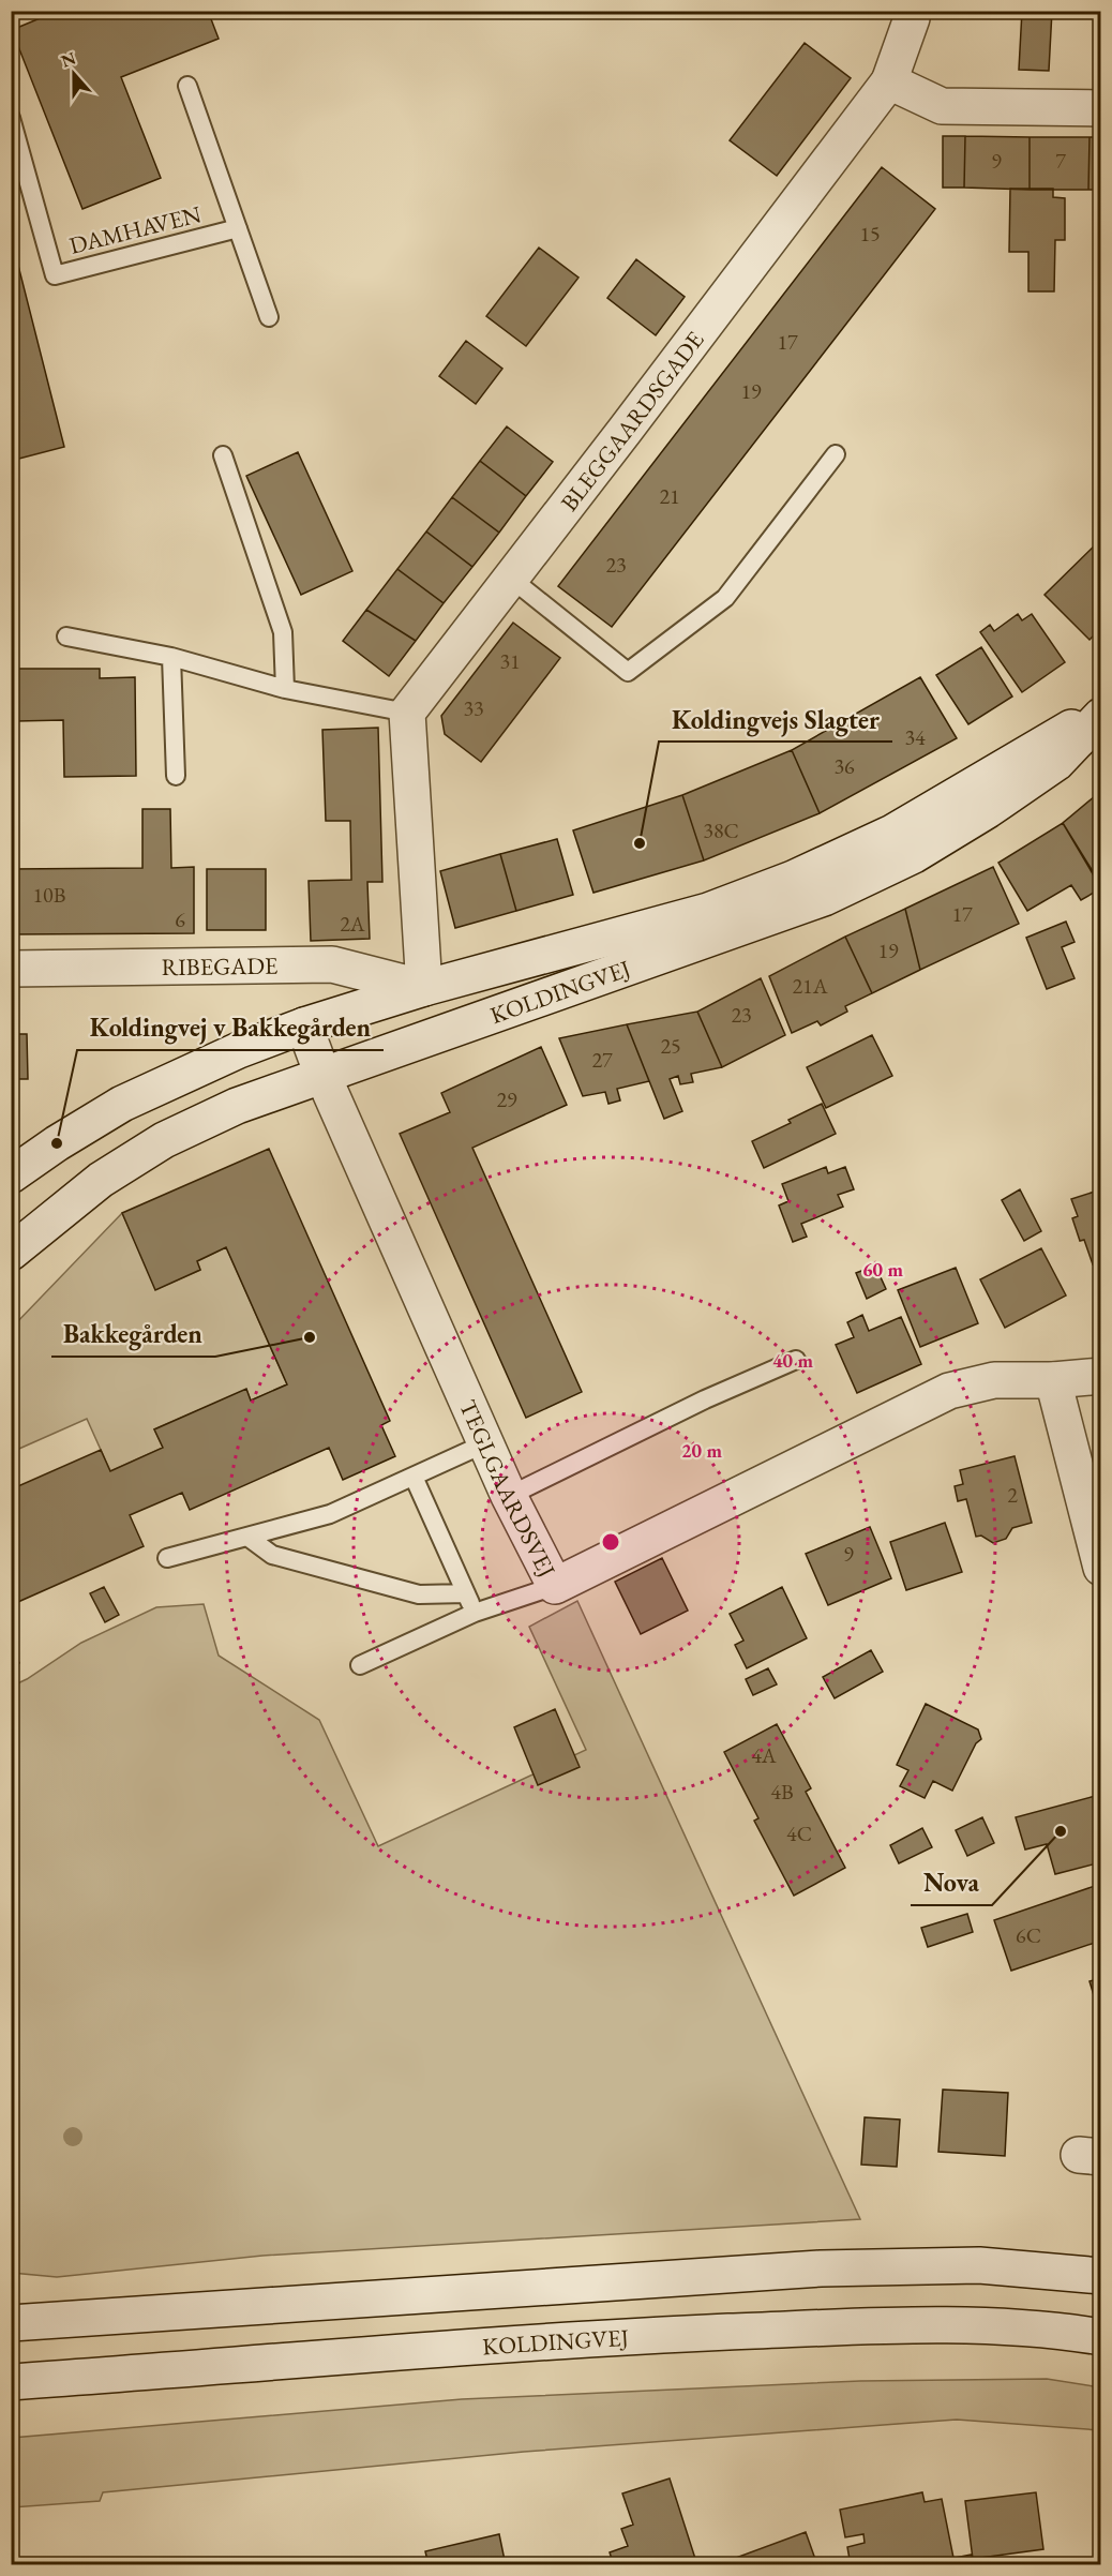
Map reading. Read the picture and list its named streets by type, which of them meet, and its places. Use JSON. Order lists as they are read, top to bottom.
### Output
{
  "streets": {
    "main road": [
      "BLEGGAARDSGADE",
      "RIBEGADE",
      "KOLDINGVEJ",
      "TEGLGAARDSVEJ"
    ],
    "lane": ["DAMHAVEN"]
  },
  "crossings": [
    ["RIBEGADE", "KOLDINGVEJ"],
    ["KOLDINGVEJ", "TEGLGAARDSVEJ"]
  ],
  "places": [
    "Koldingvejs Slagter",
    "Koldingvej v Bakkegården",
    "Bakkegården",
    "Nova"
  ],
  "house_numbers": [
    "9",
    "7",
    "15",
    "17",
    "19",
    "21",
    "23",
    "31",
    "33",
    "34",
    "36",
    "38C",
    "10B",
    "17",
    "6",
    "2A",
    "19",
    "21A",
    "23",
    "25",
    "27",
    "29",
    "2",
    "9",
    "4A",
    "4B",
    "4C",
    "6C"
  ],
  "north": "top",
  "rings": ["60 m", "40 m", "20 m"]
}
